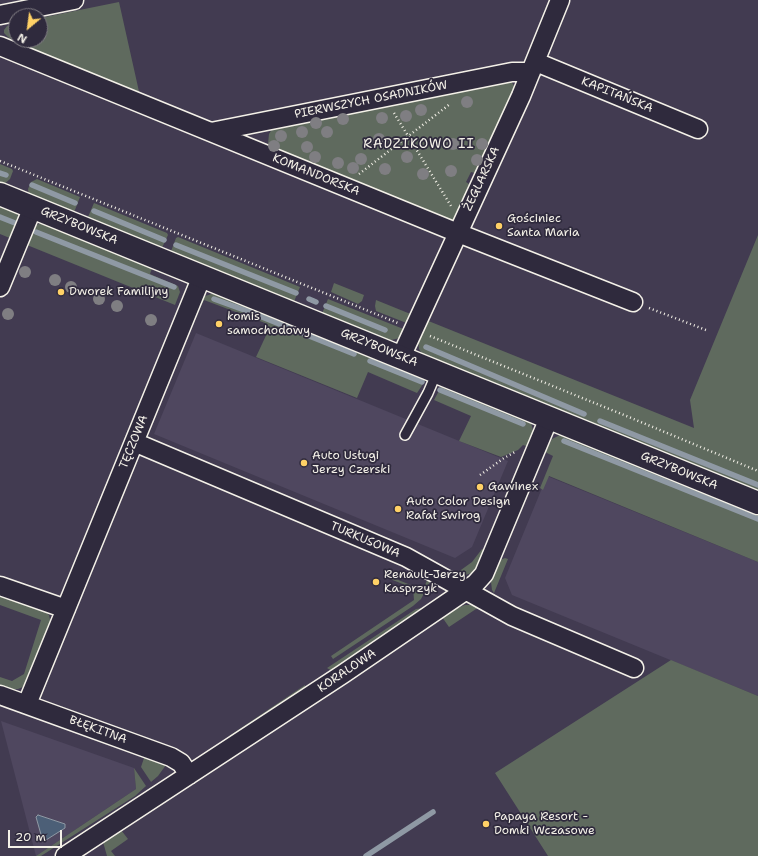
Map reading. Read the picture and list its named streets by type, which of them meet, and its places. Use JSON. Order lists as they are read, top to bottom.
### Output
{
  "streets": {
    "street": [
      "KAPITAŃSKA",
      "PIERWSZYCH OSADNIKÓW",
      "KOMANDORSKA",
      "ŻEGLARSKA",
      "GRZYBOWSKA",
      "TĘCZOWA",
      "TURKUSOWA",
      "KORALOWA",
      "BŁĘKITNA"
    ]
  },
  "crossings": [
    ["KAPITAŃSKA", "PIERWSZYCH OSADNIKÓW"],
    ["KAPITAŃSKA", "ŻEGLARSKA"],
    ["PIERWSZYCH OSADNIKÓW", "KOMANDORSKA"],
    ["PIERWSZYCH OSADNIKÓW", "ŻEGLARSKA"],
    ["KOMANDORSKA", "ŻEGLARSKA"],
    ["ŻEGLARSKA", "GRZYBOWSKA"],
    ["GRZYBOWSKA", "TĘCZOWA"],
    ["GRZYBOWSKA", "KORALOWA"],
    ["TĘCZOWA", "TURKUSOWA"],
    ["TĘCZOWA", "BŁĘKITNA"],
    ["TURKUSOWA", "KORALOWA"],
    ["KORALOWA", "BŁĘKITNA"]
  ],
  "districts": ["RADZIKOWO II"],
  "places": [
    "Gościniec Santa Maria",
    "Dworek Familijny",
    "komis samochodowy",
    "Auto Usługi Jerzy Czerski",
    "Gawinex",
    "Auto Color Design Rafał Swirog",
    "Renault-Jerzy Kasprzyk",
    "Papaya Resort - Domki Wczasowe"
  ],
  "scale_bar": "20 m",
  "north": "bottom left"
}
